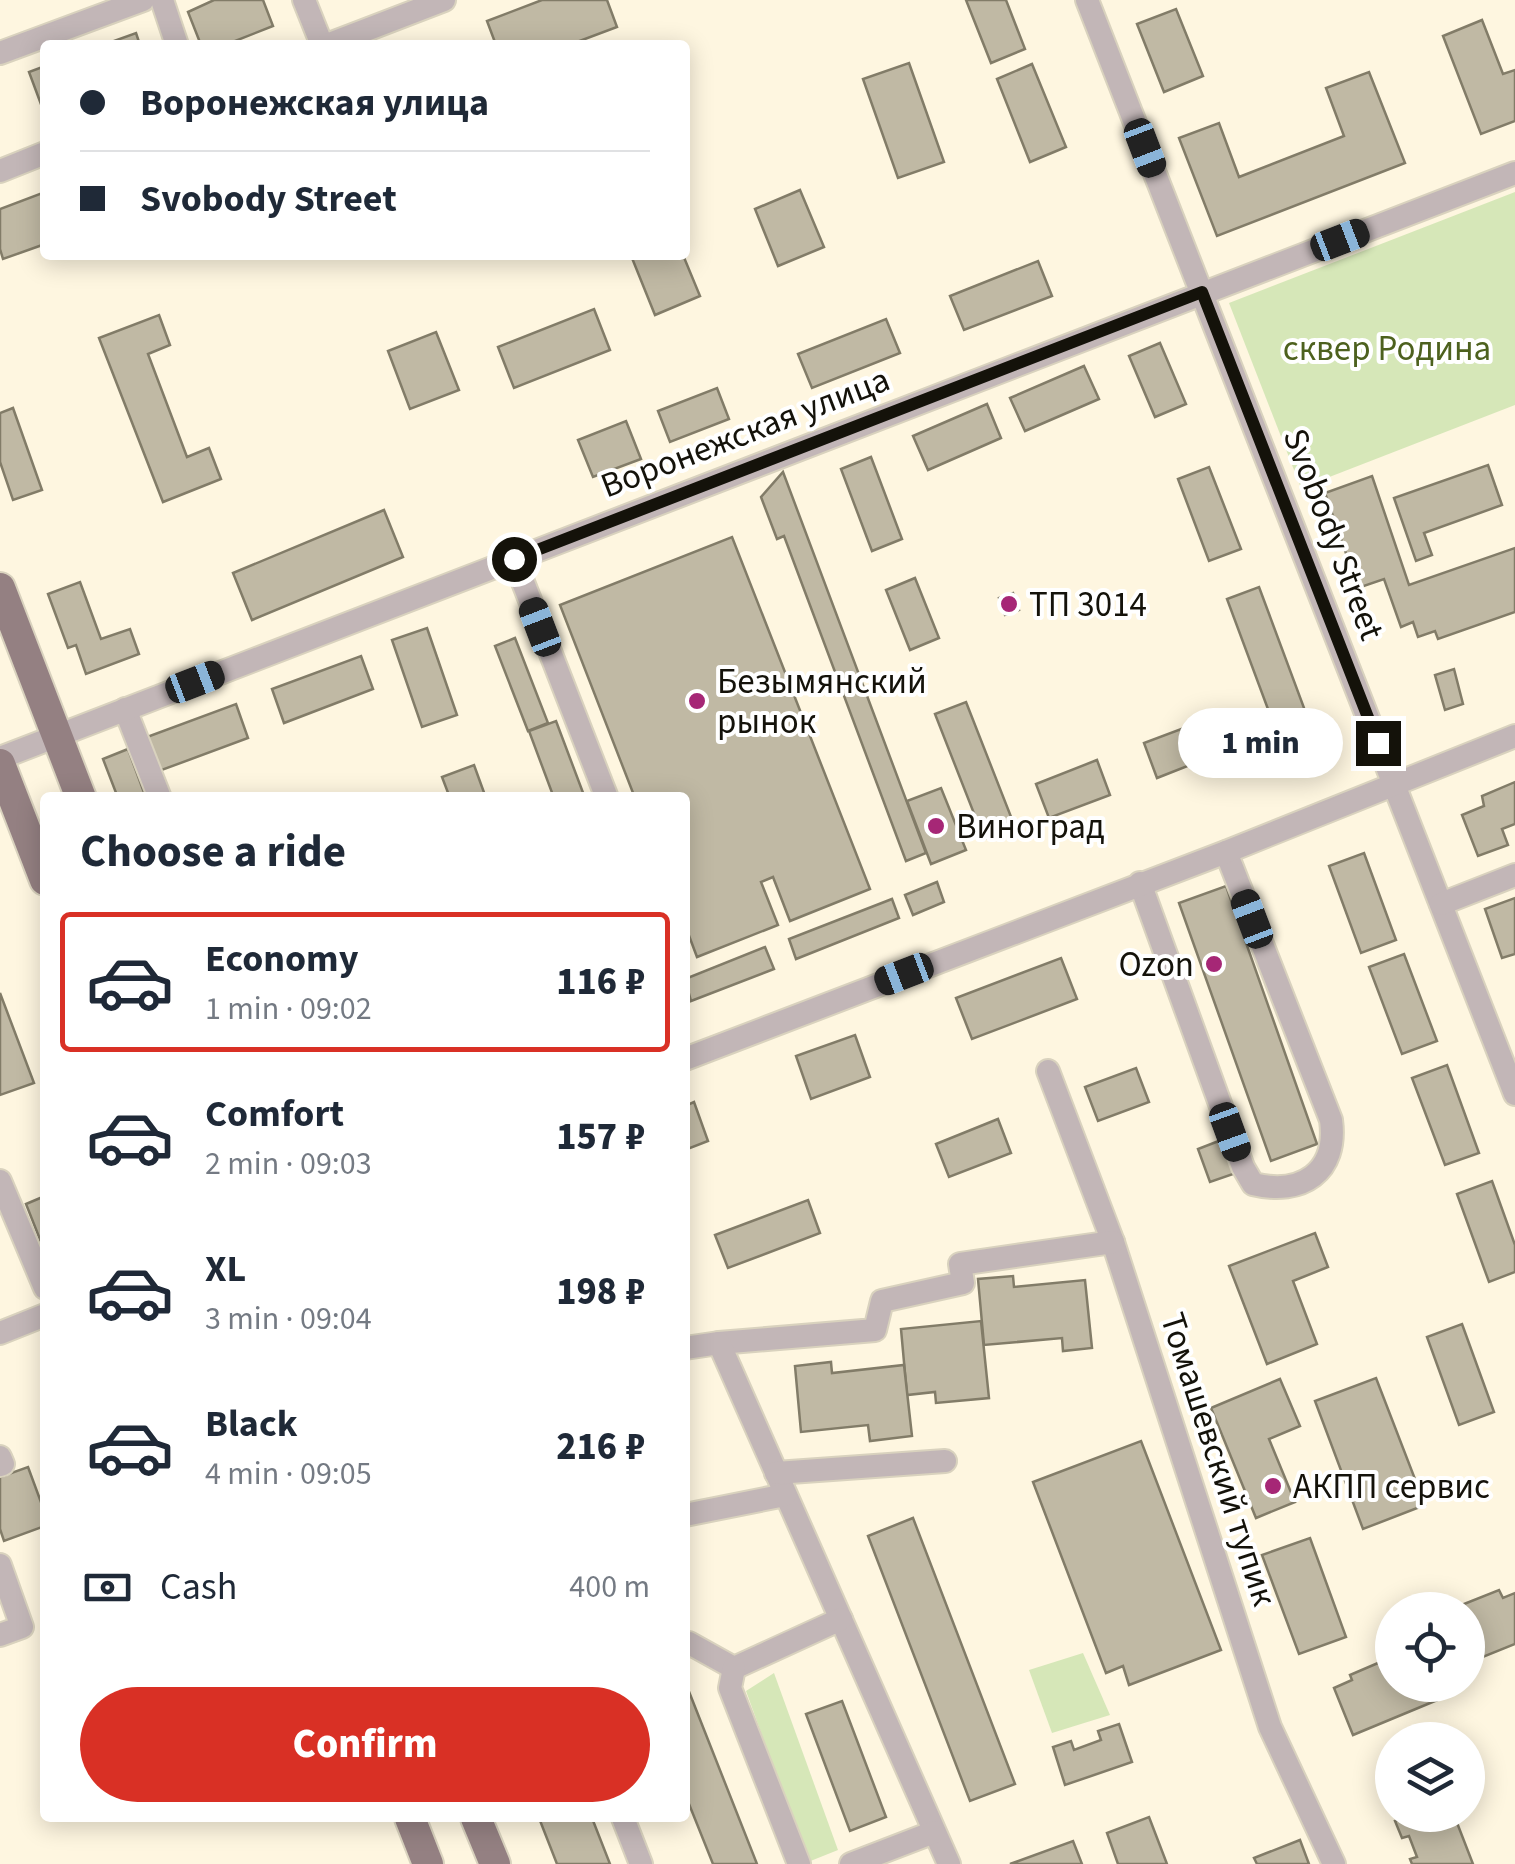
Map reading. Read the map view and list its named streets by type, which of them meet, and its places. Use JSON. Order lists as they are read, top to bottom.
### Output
{
  "streets": {
    "street": ["Воронежская улица", "Svobody Street", "Томашевский тупик"]
  },
  "crossings": [
    ["Воронежская улица", "Svobody Street"]
  ],
  "parks": ["сквер Родина"],
  "places": [
    "ТП 3014",
    "Безымянский рынок",
    "Виноград",
    "Ozon",
    "АКПП сервис"
  ],
  "page": {
    "banner": ["Воронежская улица", "Svobody Street"],
    "bubble": "1 min",
    "heading": "Choose a ride",
    "list": [
      {
        "name": "Economy",
        "note": "1 min · 09:02",
        "value": "116 ₽"
      },
      {
        "name": "Comfort",
        "note": "2 min · 09:03",
        "value": "157 ₽"
      },
      {
        "name": "XL",
        "note": "3 min · 09:04",
        "value": "198 ₽"
      },
      {
        "name": "Black",
        "note": "4 min · 09:05",
        "value": "216 ₽"
      }
    ],
    "pay": ["Cash", "400 m"],
    "buttons": "Confirm"
  }
}
